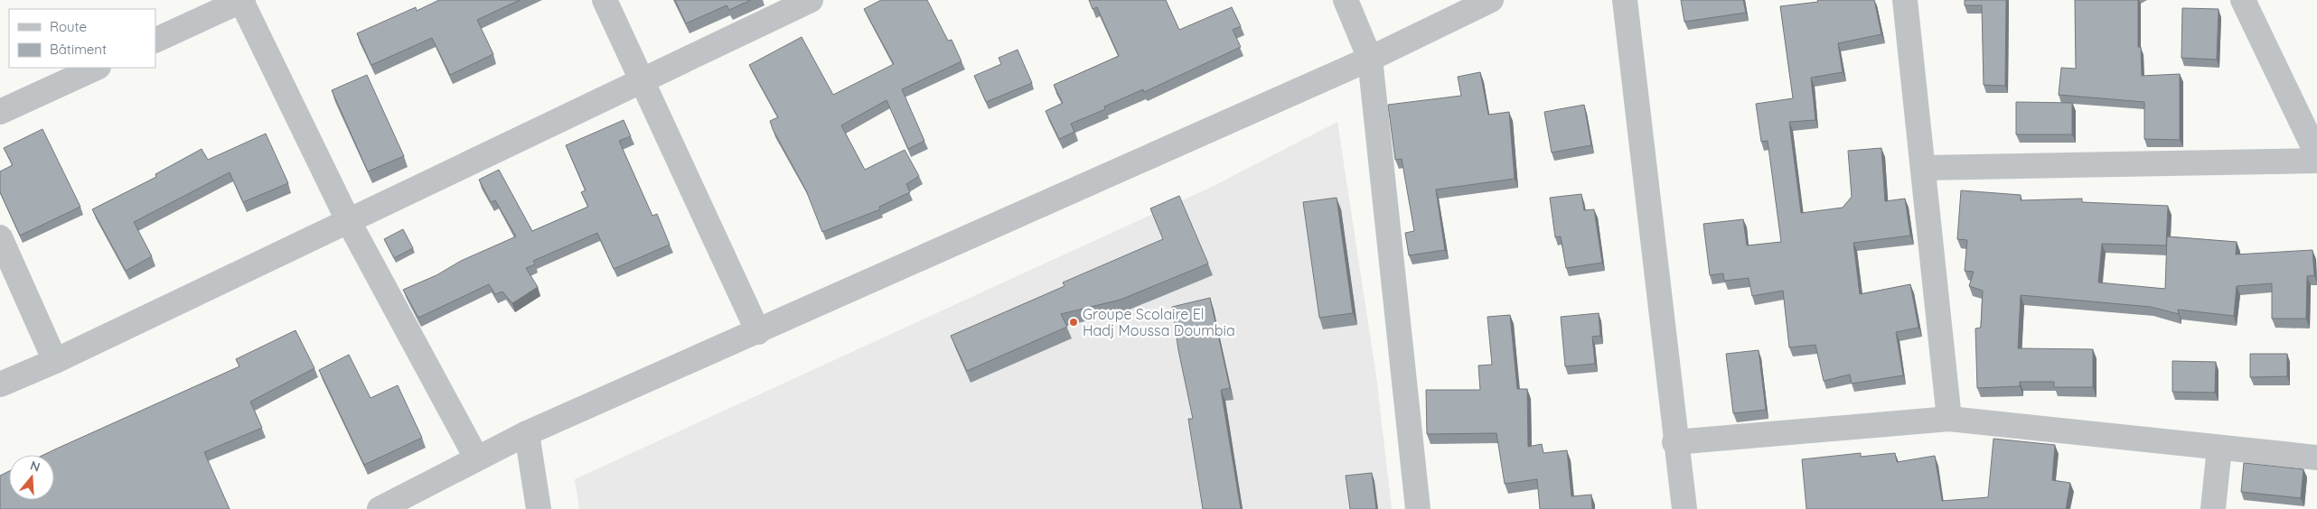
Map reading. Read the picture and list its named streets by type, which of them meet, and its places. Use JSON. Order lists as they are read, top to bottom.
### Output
{
  "places": ["Groupe Scolaire El Hadj Moussa Doumbia"],
  "legend": ["Route", "Bâtiment"],
  "north": "top"
}
